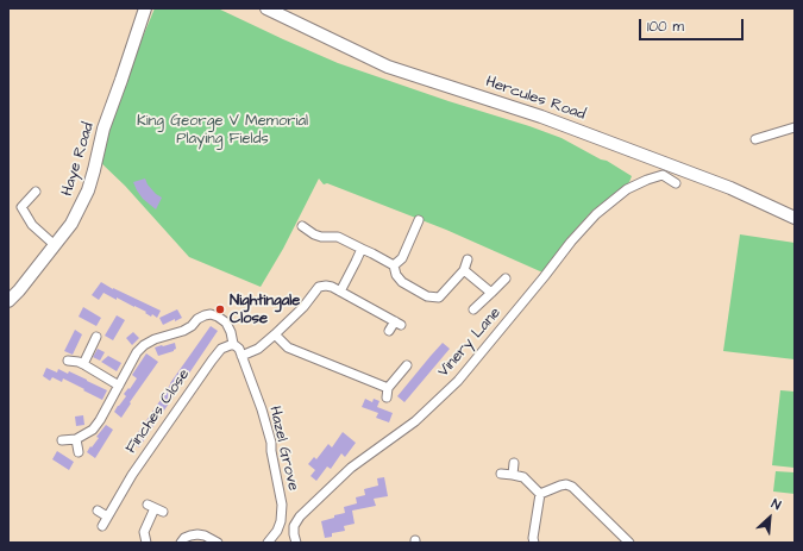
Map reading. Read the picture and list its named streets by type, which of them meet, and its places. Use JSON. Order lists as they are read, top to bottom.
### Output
{
  "streets": {
    "street": [
      "Hercules Road",
      "Haye Road",
      "Vinery Lane",
      "Finches Close",
      "Hazel Grove"
    ]
  },
  "parks": ["King George V Memorial Playing Fields"],
  "places": ["Nightingale Close"],
  "scale_bar": "100 m",
  "north": "top right"
}
